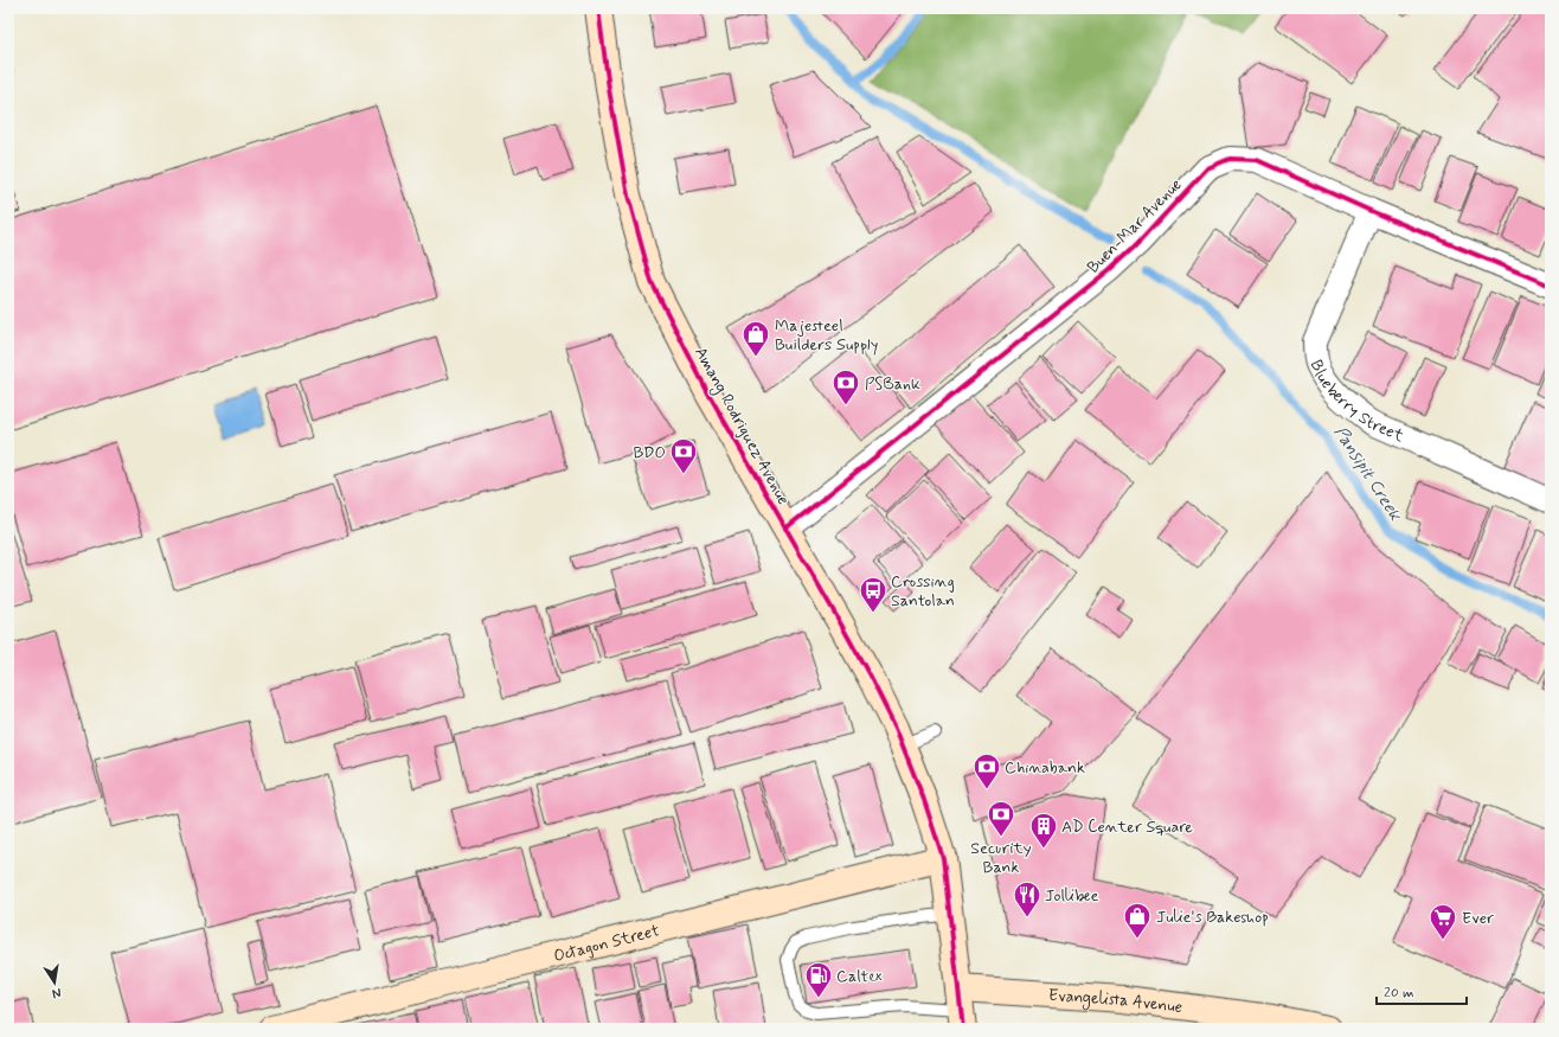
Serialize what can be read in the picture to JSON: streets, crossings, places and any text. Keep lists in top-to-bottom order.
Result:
{
  "streets": {
    "main road": ["Amang Rodriguez Avenue", "Octagon Street", "Evangelista Avenue"],
    "street": ["Buen-Mar Avenue", "Blueberry Street"]
  },
  "crossings": [
    ["Buen-Mar Avenue", "Blueberry Street"],
    ["Buen-Mar Avenue", "Amang Rodriguez Avenue"],
    ["Amang Rodriguez Avenue", "Octagon Street"],
    ["Amang Rodriguez Avenue", "Evangelista Avenue"]
  ],
  "water": ["Pansipit Creek"],
  "places": {
    "shop": ["Majesteel Builders Supply", "Julie's Bakeshop"],
    "bank": [
      "PSBank",
      "BDO",
      "Chinabank",
      "Security Bank"
    ],
    "bus stop": ["Crossing Santolan"],
    "building": ["AD Center Square"],
    "restaurant": ["Jollibee"],
    "supermarket": ["Ever"],
    "fuel station": ["Caltex"]
  },
  "scale_bar": "20 m",
  "north": "bottom"
}
